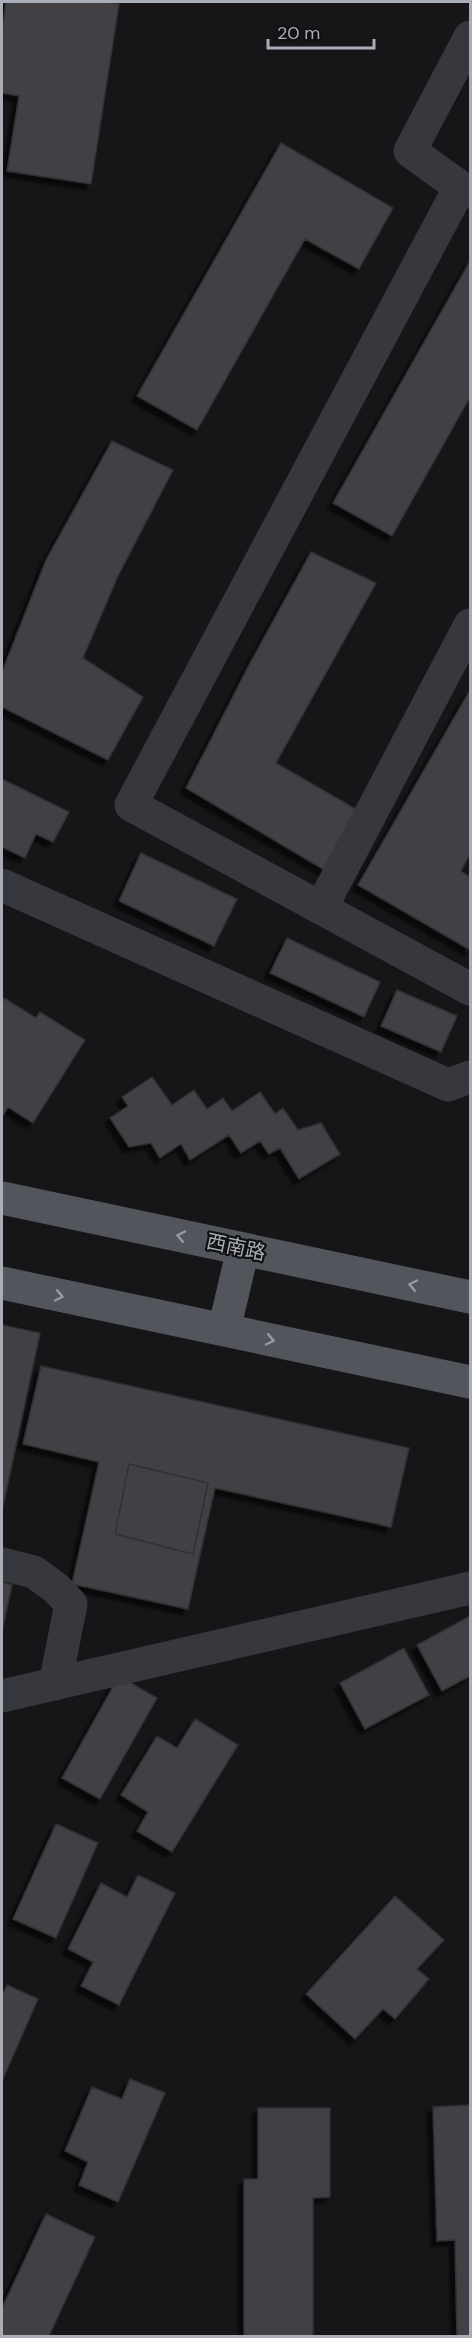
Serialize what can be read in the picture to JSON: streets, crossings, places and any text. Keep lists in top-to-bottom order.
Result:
{
  "streets": {
    "main road": ["西南路"]
  },
  "scale_bar": "20 m"
}
